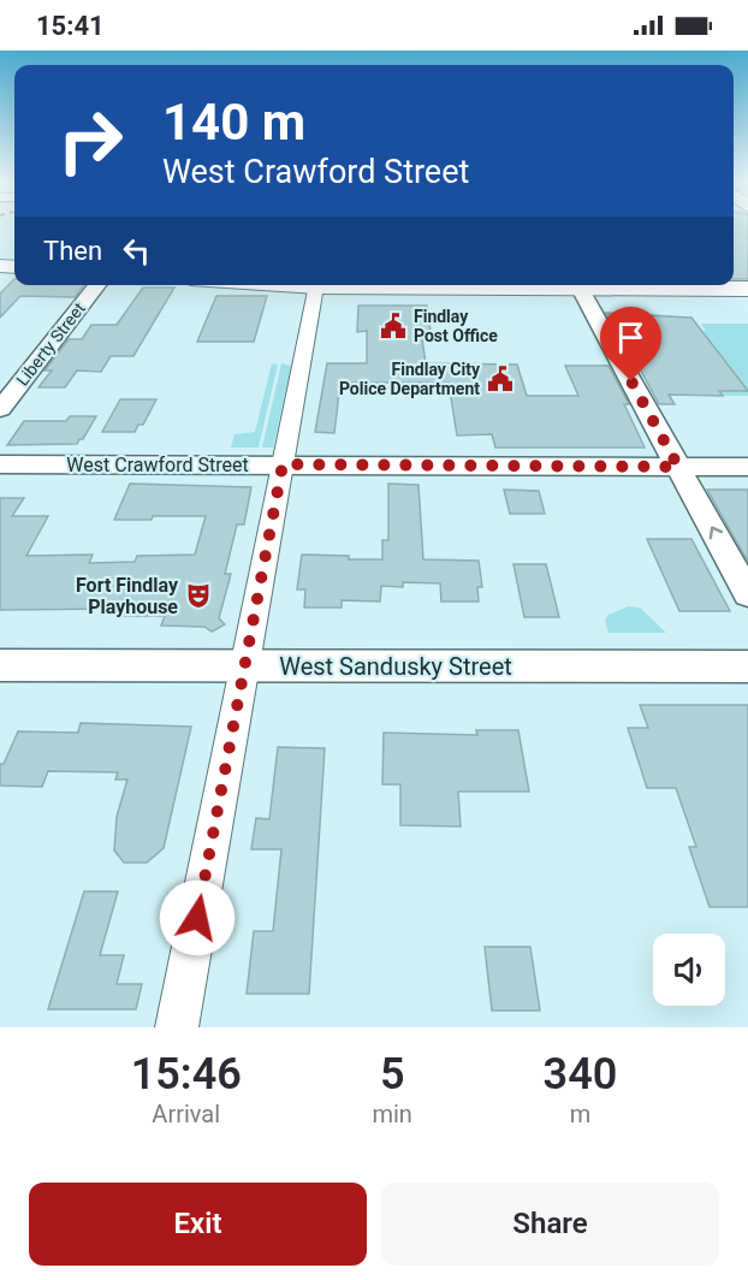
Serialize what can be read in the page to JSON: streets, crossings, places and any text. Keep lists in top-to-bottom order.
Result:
{
  "streets": {
    "street": ["Liberty Street", "West Crawford Street", "West Sandusky Street"]
  },
  "places": {
    "public building": ["Findlay Post Office", "Findlay City Police Department"],
    "theatre": ["Fort Findlay Playhouse"]
  },
  "page": {
    "status": "15:41",
    "turn": ["140 m", "West Crawford Street"],
    "then": "Then",
    "eta": [
      "15:46",
      "Arrival",
      "5",
      "min",
      "340",
      "m"
    ],
    "buttons": ["Exit", "Share"]
  }
}
